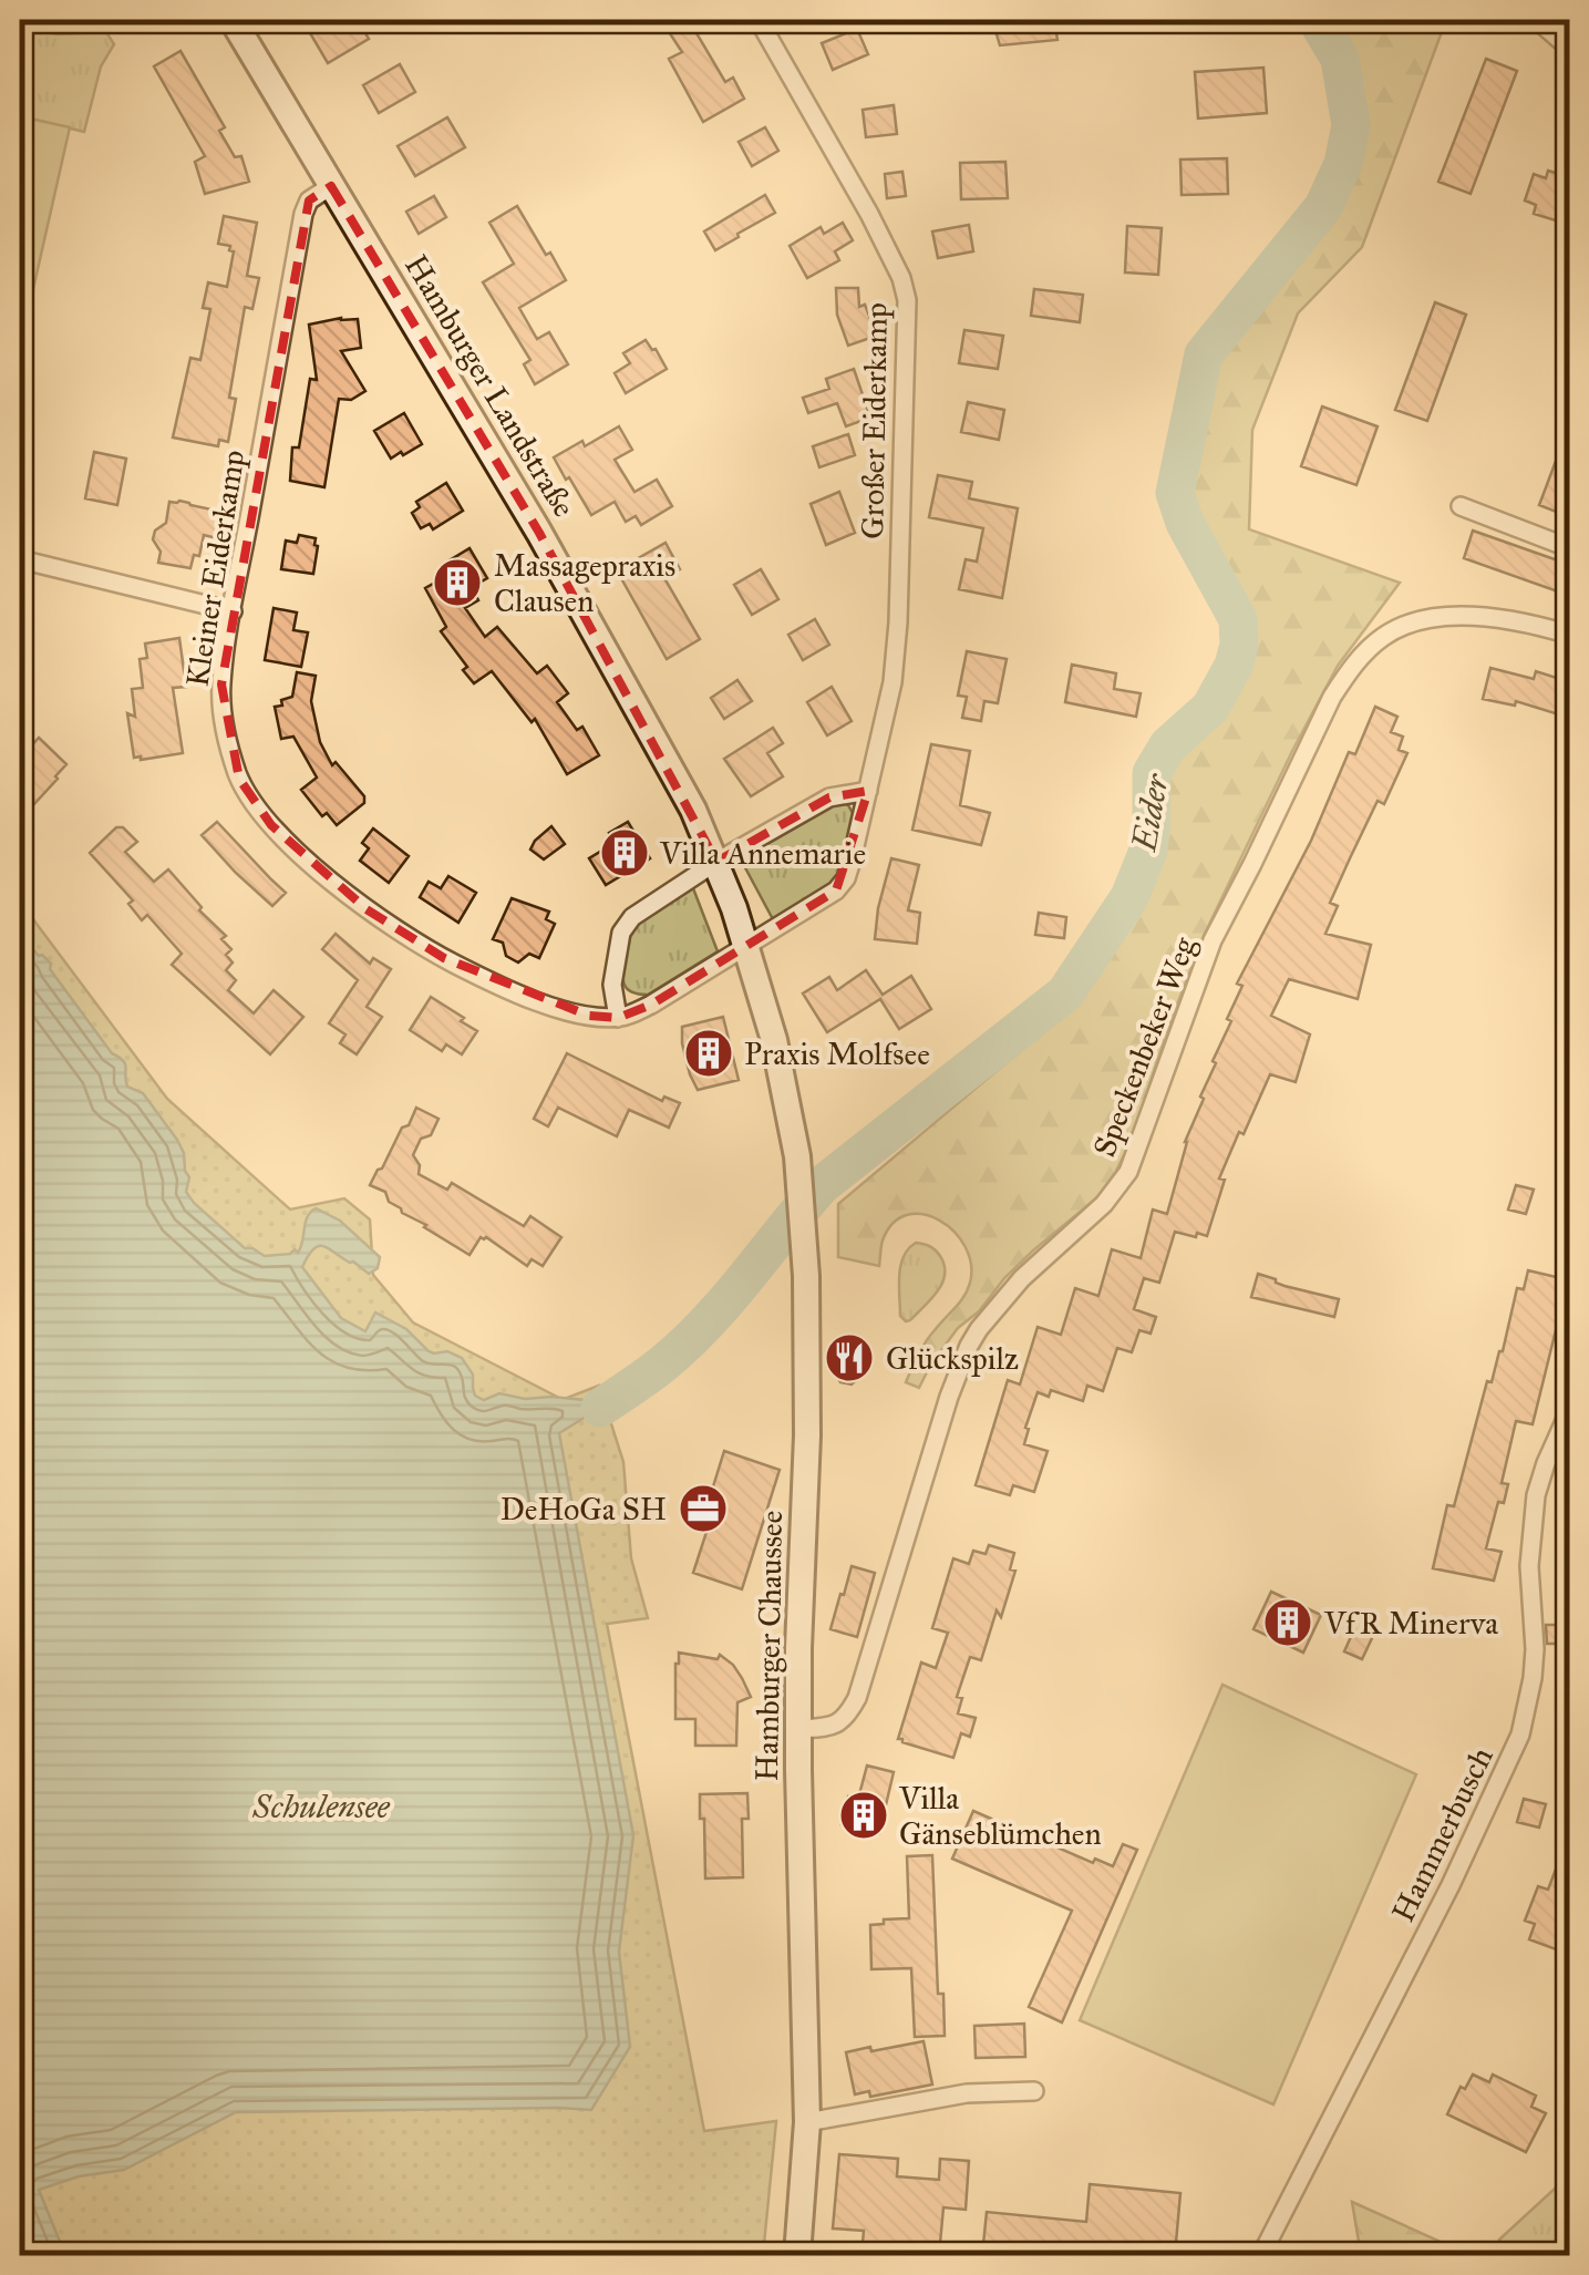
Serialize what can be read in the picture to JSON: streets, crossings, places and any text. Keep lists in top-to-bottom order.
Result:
{
  "streets": {
    "main road": ["Hamburger Landstraße", "Hamburger Chaussee"],
    "street": [
      "Großer Eiderkamp",
      "Kleiner Eiderkamp",
      "Speckenbeker Weg",
      "Hammerbusch"
    ]
  },
  "crossings": [
    ["Hamburger Landstraße", "Großer Eiderkamp"],
    ["Hamburger Landstraße", "Kleiner Eiderkamp"],
    ["Hamburger Landstraße", "Hamburger Chaussee"],
    ["Speckenbeker Weg", "Hamburger Chaussee"]
  ],
  "water": ["Eider", "Schulensee"],
  "places": {
    "building": [
      "Massagepraxis Clausen",
      "Villa Annemarie",
      "Praxis Molfsee",
      "VfR Minerva",
      "Villa Gänseblümchen"
    ],
    "restaurant": ["Glückspilz"],
    "office": ["DeHoGa SH"]
  }
}
